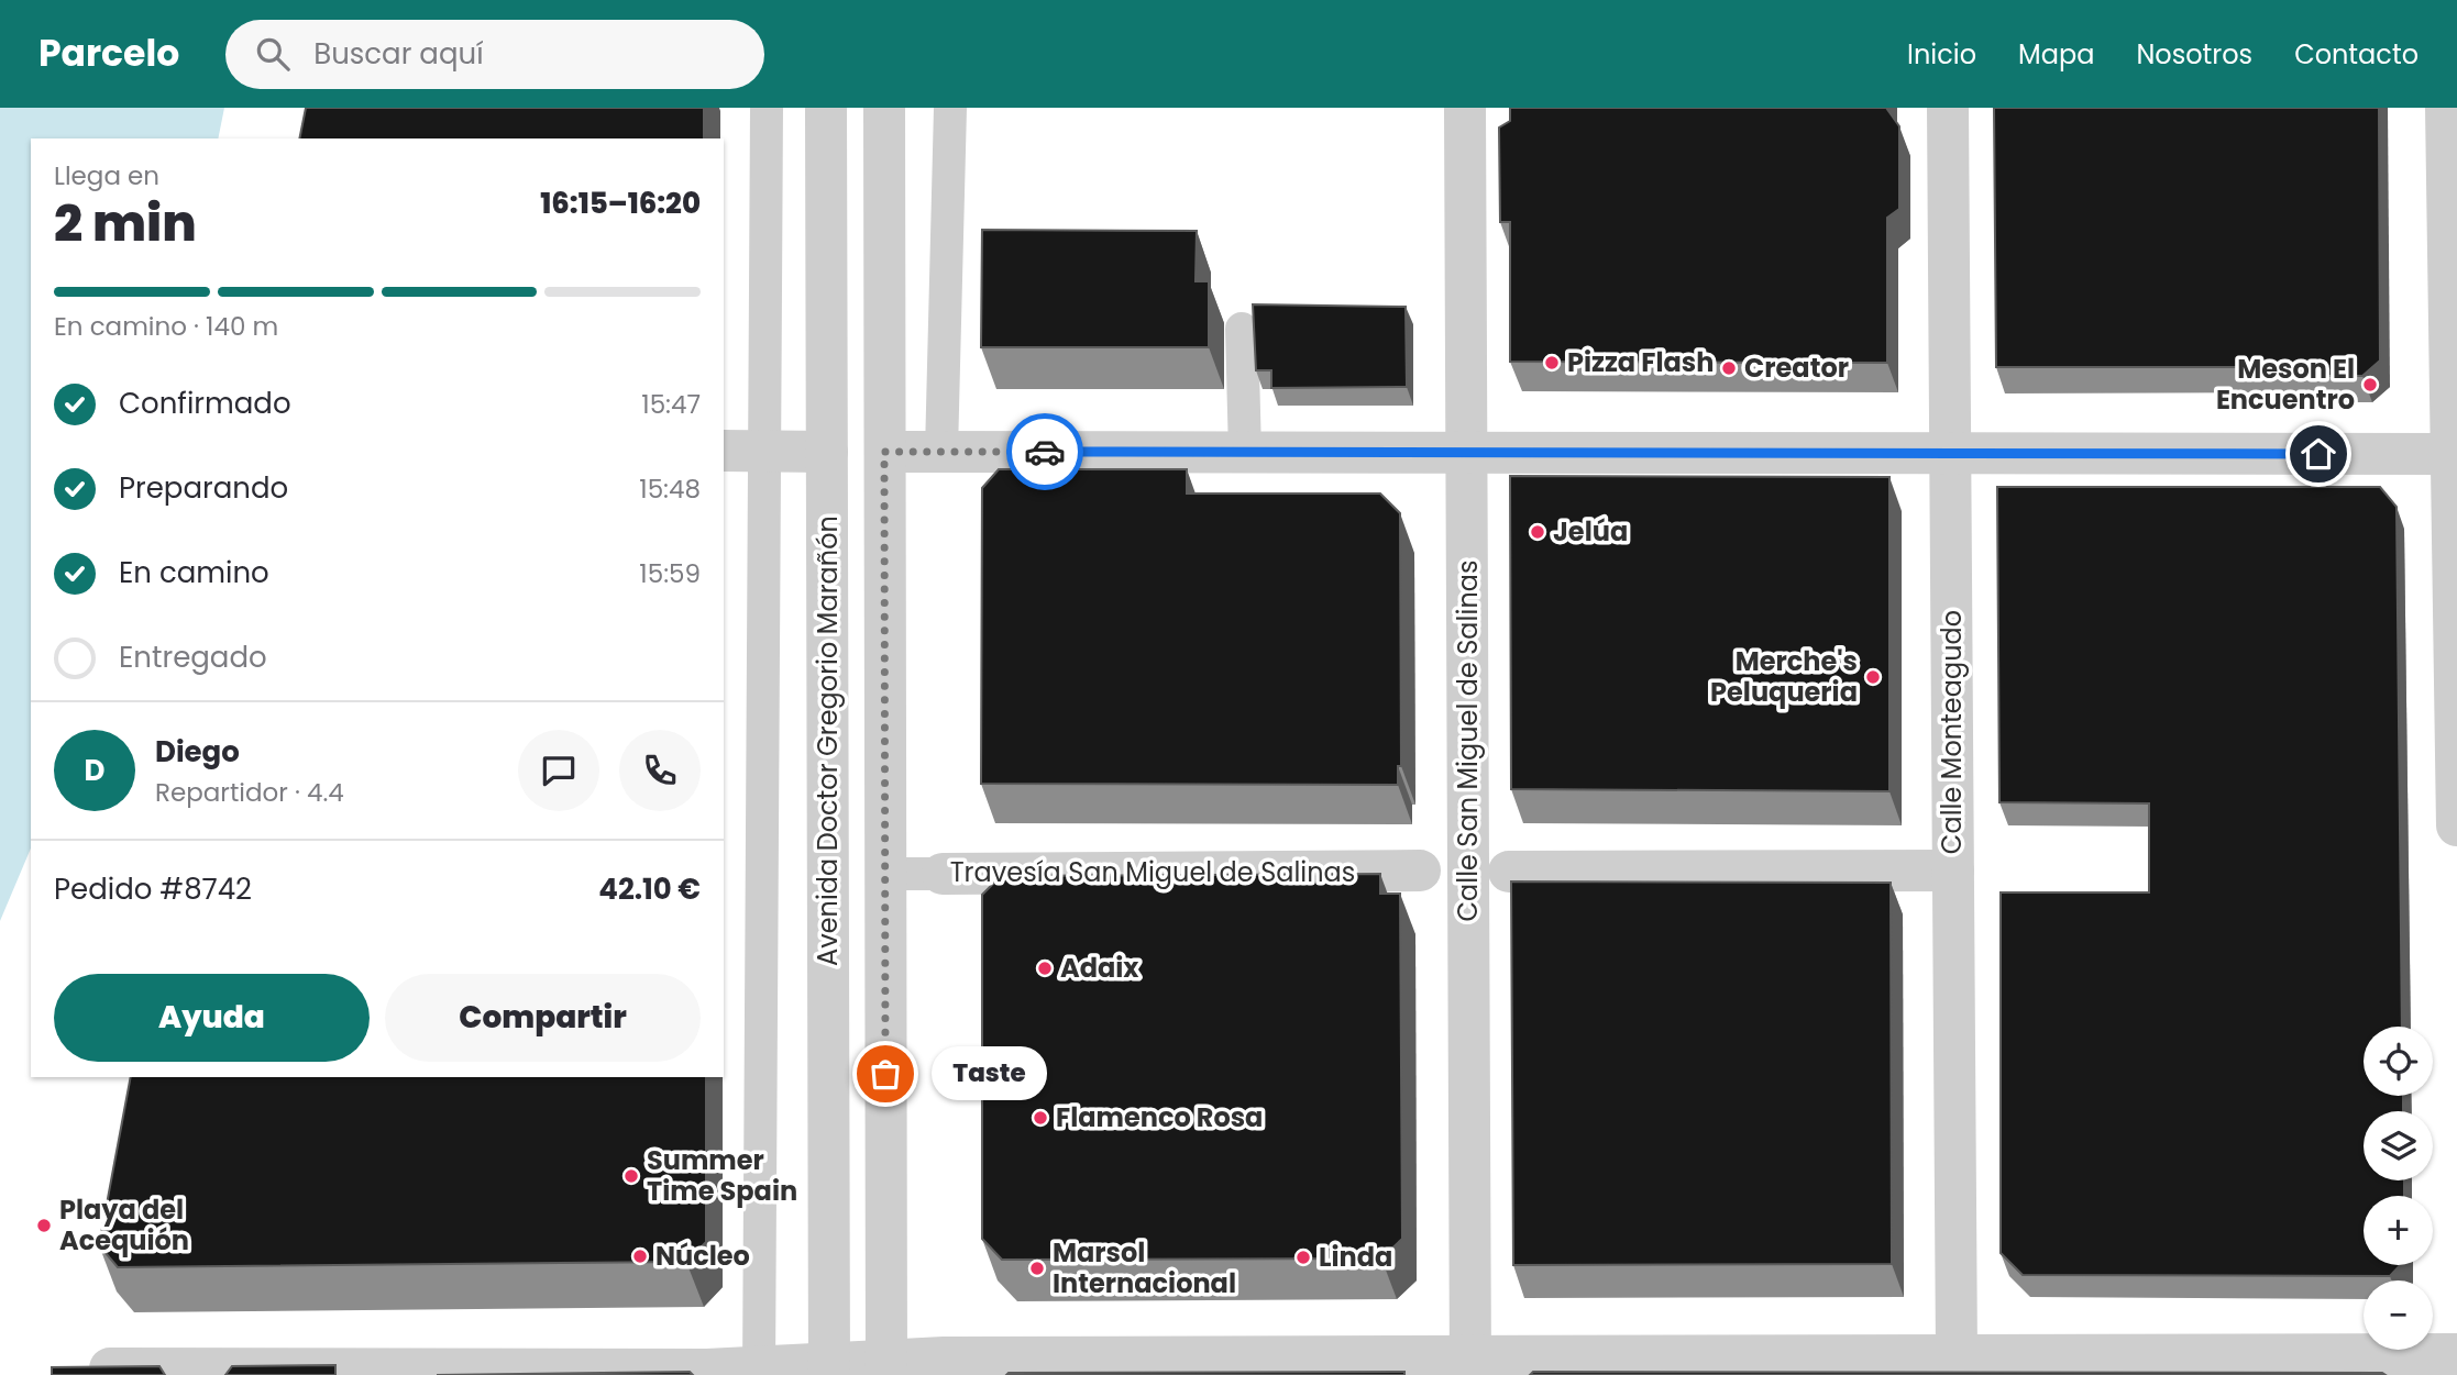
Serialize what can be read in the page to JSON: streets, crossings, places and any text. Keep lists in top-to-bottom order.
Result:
{
  "streets": {
    "street": [
      "Calle Monteagudo",
      "Avenida Doctor Gregorio Marañón",
      "Calle San Miguel de Salinas",
      "Travesía San Miguel de Salinas"
    ]
  },
  "places": [
    "Pizza Flash",
    "Creator",
    "Meson El Encuentro",
    "Jelúa",
    "Merche's Peluqueria",
    "Adaix",
    "Taste",
    "Flamenco Rosa",
    "Summer Time Spain",
    "Playa del Acequión",
    "Núcleo",
    "Linda",
    "Marsol Internacional"
  ],
  "page": {
    "header": "Parcelo",
    "search": "Buscar aquí",
    "nav": [
      "Inicio",
      "Mapa",
      "Nosotros",
      "Contacto"
    ],
    "heading": ["2 min", "Llega en", "16:15–16:20"],
    "panel": [
      "Diego",
      "Repartidor · 4.4",
      "Pedido #8742",
      "42.10 €"
    ],
    "bar": "En camino · 140 m",
    "list": [
      ["Confirmado", "15:47"],
      ["Preparando", "15:48"],
      ["En camino", "15:59"],
      "Entregado"
    ],
    "round": "D",
    "buttons": ["Ayuda", "Compartir"],
    "map_buttons": ["+", "−"],
    "bubble": "Taste"
  }
}
